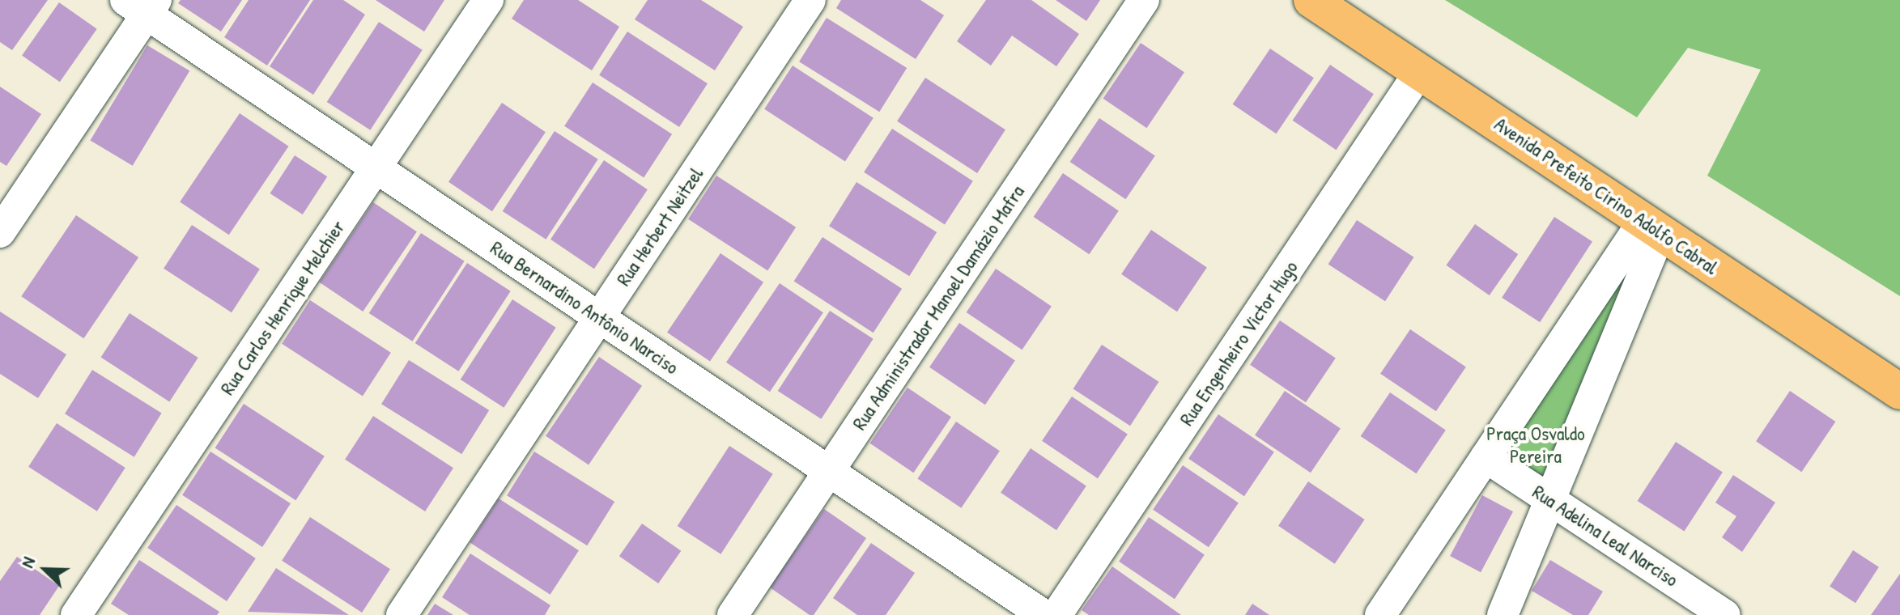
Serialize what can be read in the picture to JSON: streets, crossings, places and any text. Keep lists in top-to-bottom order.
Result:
{
  "streets": {
    "main road": ["Avenida Prefeito Cirino Adolfo Cabral"],
    "street": [
      "Rua Herbert Neitzel",
      "Rua Carlos Henrique Melchier",
      "Rua Bernardino Antônio Narciso",
      "Rua Administrador Manoel Damázio Mafra",
      "Rua Engenheiro Victor Hugo",
      "Rua Adelina Leal Narciso"
    ]
  },
  "crossings": [
    ["Avenida Prefeito Cirino Adolfo Cabral", "Rua Engenheiro Victor Hugo"],
    ["Rua Herbert Neitzel", "Rua Bernardino Antônio Narciso"],
    ["Rua Carlos Henrique Melchier", "Rua Bernardino Antônio Narciso"],
    ["Rua Bernardino Antônio Narciso", "Rua Administrador Manoel Damázio Mafra"]
  ],
  "parks": ["Praça Osvaldo Pereira"],
  "north": "top left"
}
